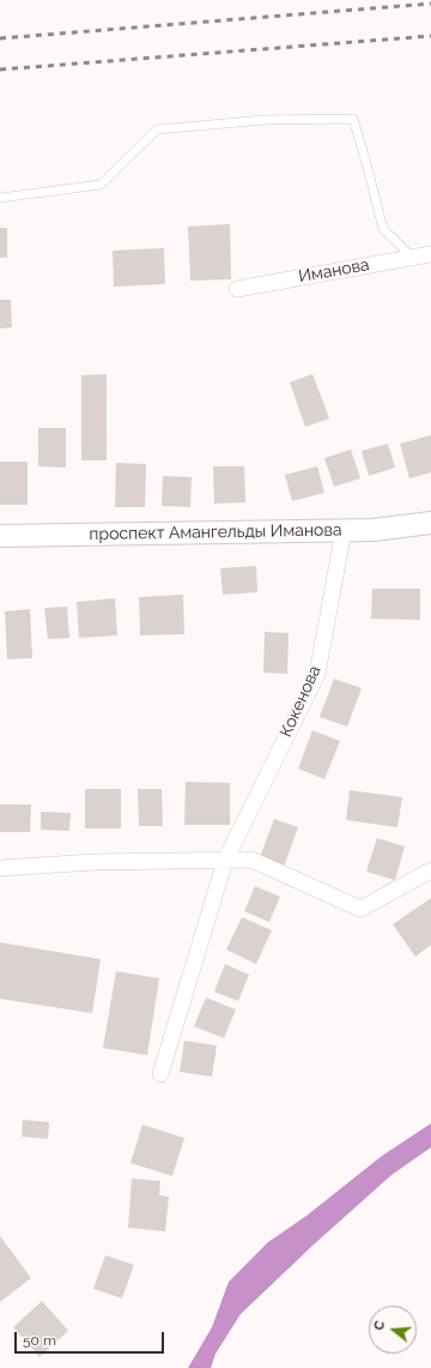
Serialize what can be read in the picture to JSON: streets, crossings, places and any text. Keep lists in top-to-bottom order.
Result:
{
  "streets": {
    "main road": ["проспект Амангельды Иманова"],
    "street": ["Иманова", "Кокенова"]
  },
  "crossings": [
    ["проспект Амангельды Иманова", "Кокенова"]
  ],
  "scale_bar": "50 m",
  "north": "left"
}
